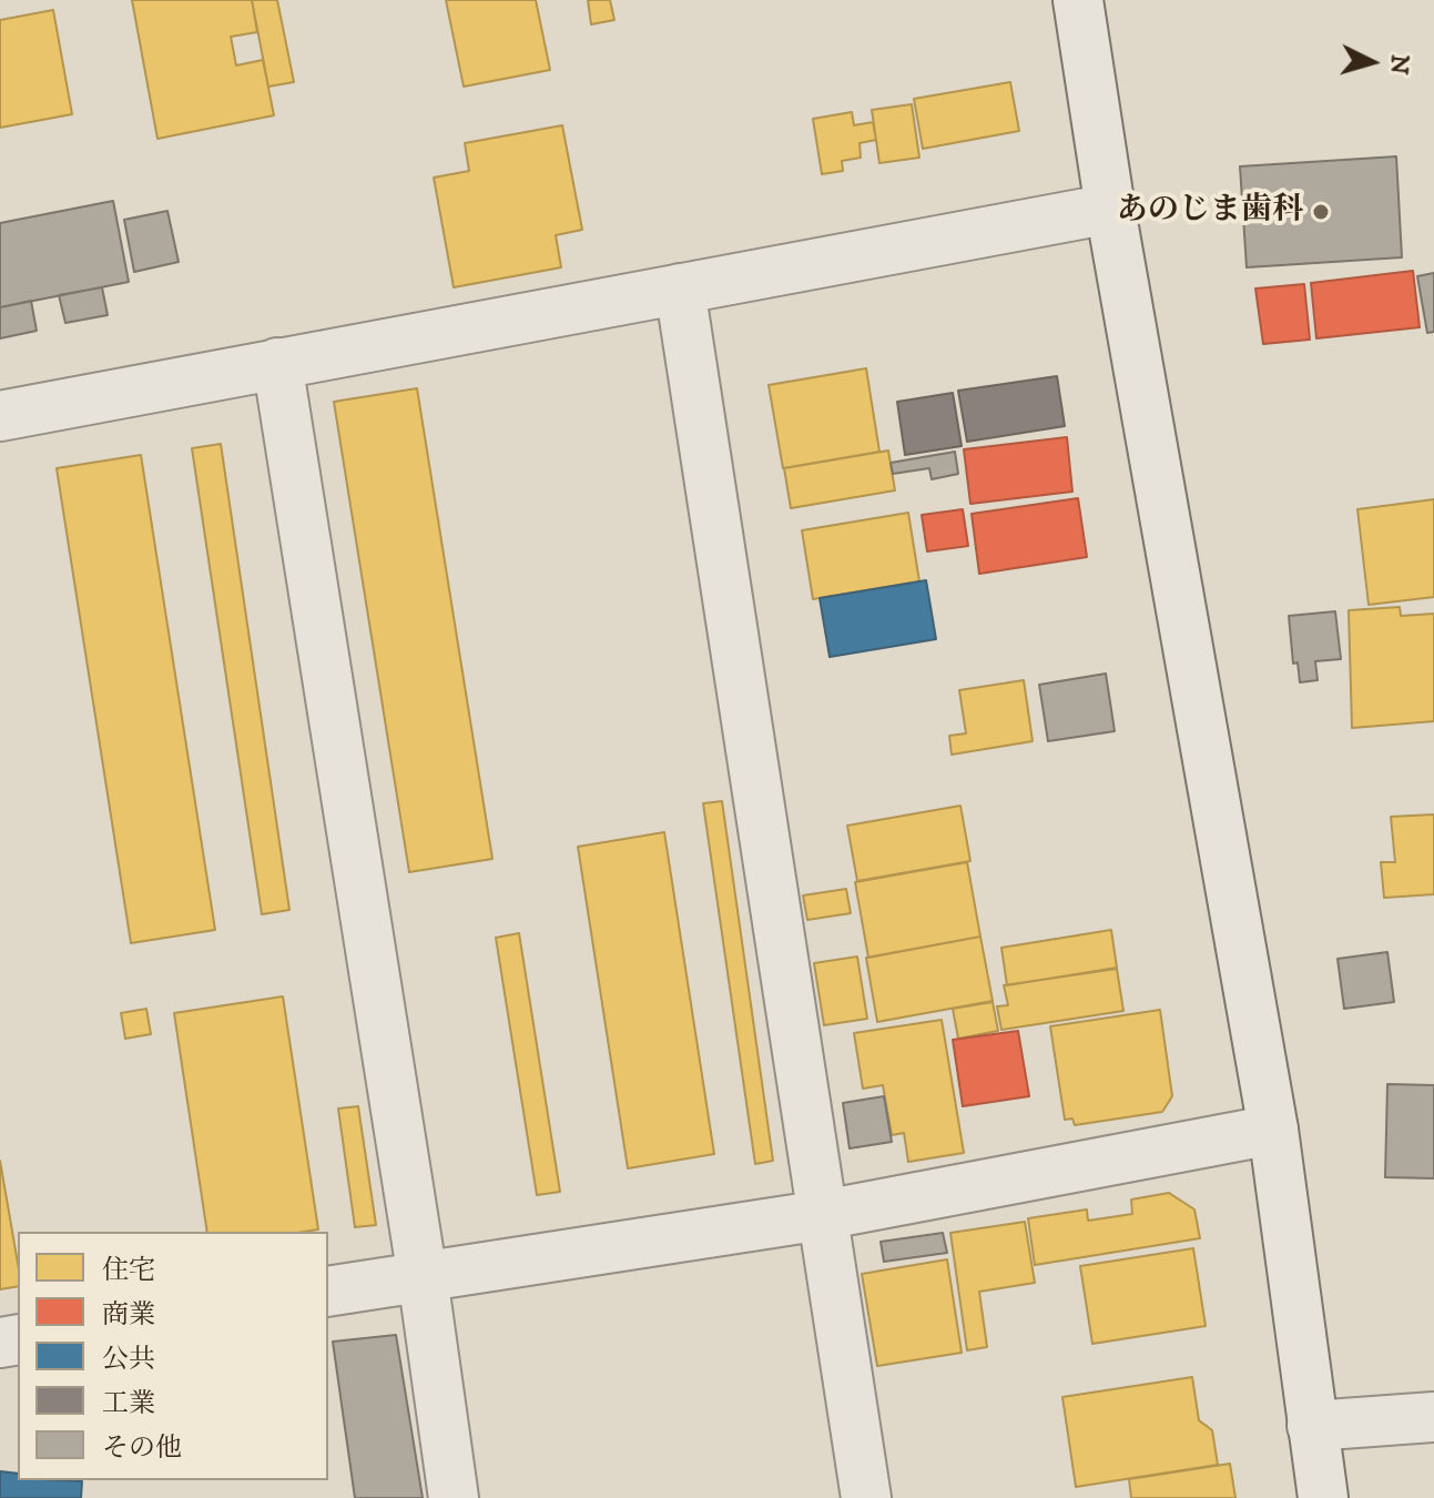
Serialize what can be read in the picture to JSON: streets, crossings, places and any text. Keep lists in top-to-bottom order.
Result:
{
  "places": ["あのじま歯科"],
  "legend": [
    "住宅",
    "商業",
    "公共",
    "工業",
    "その他"
  ],
  "north": "right"
}
